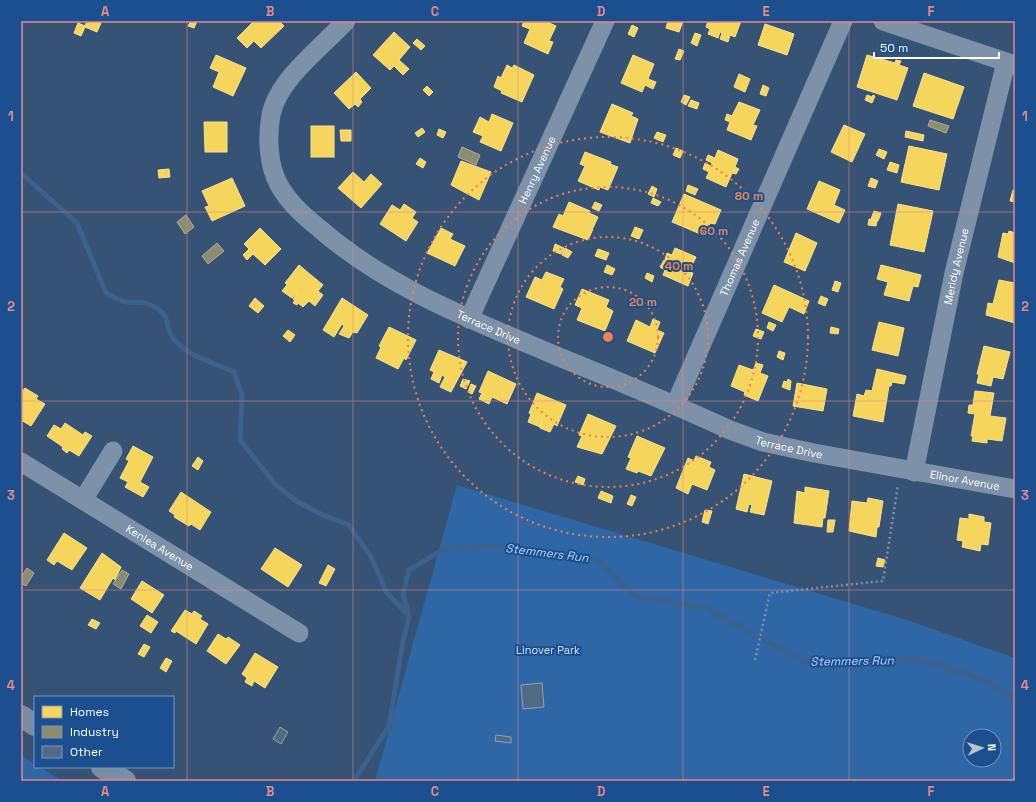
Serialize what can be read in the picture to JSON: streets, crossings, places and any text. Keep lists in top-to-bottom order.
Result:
{
  "streets": {
    "street": [
      "Henry Avenue",
      "Thomas Avenue",
      "Meridy Avenue",
      "Terrace Drive",
      "Elinor Avenue",
      "Kenlea Avenue"
    ]
  },
  "crossings": [
    ["Henry Avenue", "Terrace Drive"],
    ["Thomas Avenue", "Terrace Drive"],
    ["Meridy Avenue", "Terrace Drive"],
    ["Meridy Avenue", "Elinor Avenue"],
    ["Terrace Drive", "Elinor Avenue"]
  ],
  "water": ["Stemmers Run"],
  "parks": ["Linover Park"],
  "legend": ["Homes", "Industry", "Other"],
  "scale_bar": "50 m",
  "north": "right",
  "grid": {
    "columns": [
      "A",
      "B",
      "C",
      "D",
      "E",
      "F"
    ],
    "rows": [
      "1",
      "2",
      "3",
      "4"
    ]
  },
  "rings": [
    "80 m",
    "60 m",
    "40 m",
    "20 m"
  ]
}
